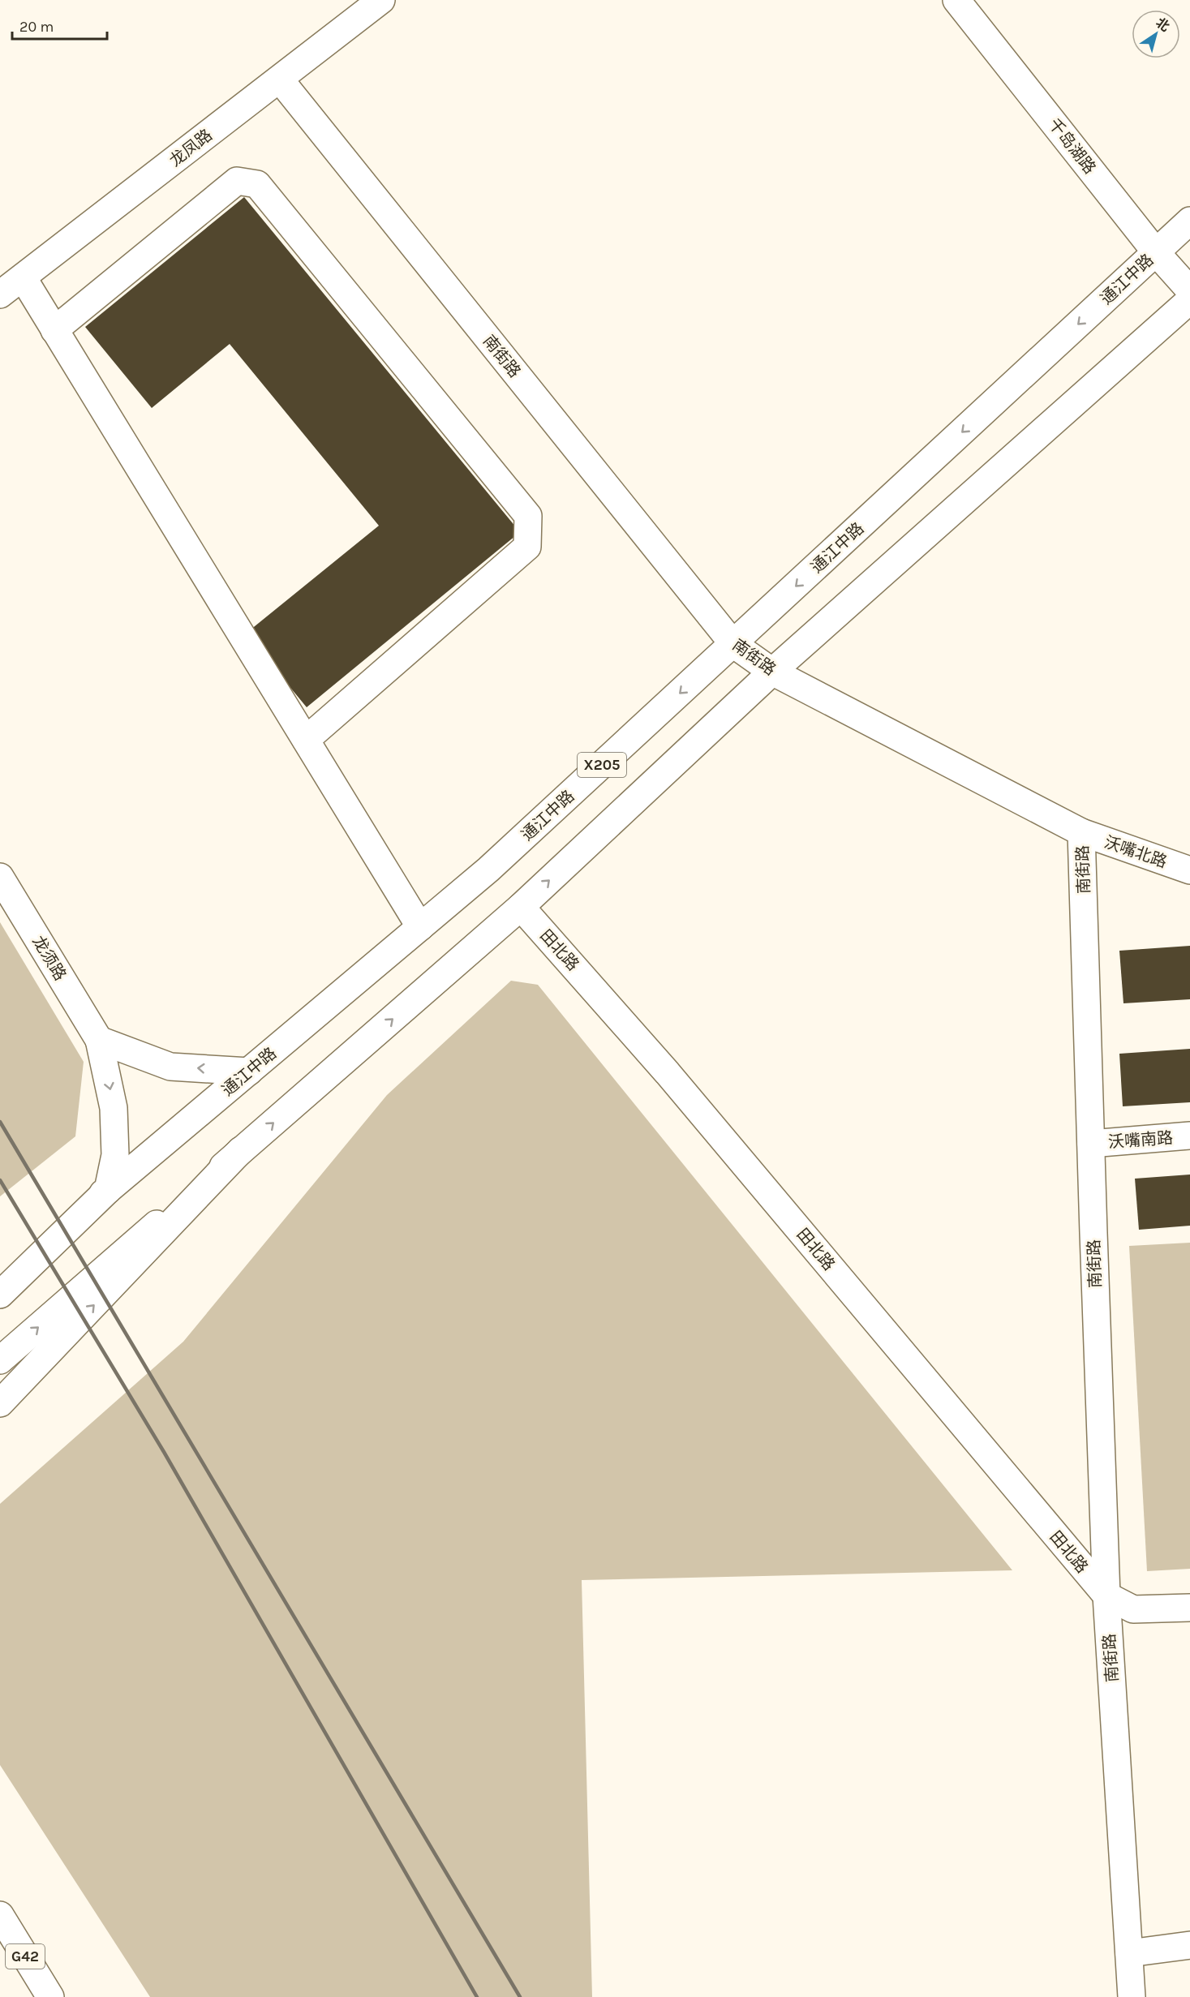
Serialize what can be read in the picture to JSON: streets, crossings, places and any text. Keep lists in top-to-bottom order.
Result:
{
  "streets": {
    "main road": [
      "千岛湖路",
      "龙凤路",
      "通江中路",
      "南街路",
      "X205",
      "沃嘴北路",
      "田北路",
      "龙须路",
      "沃嘴南路",
      "G42"
    ]
  },
  "crossings": [
    ["千岛湖路", "通江中路"],
    ["龙凤路", "南街路"],
    ["通江中路", "南街路"],
    ["通江中路", "龙须路"],
    ["南街路", "X205"],
    ["南街路", "沃嘴北路"],
    ["南街路", "田北路"],
    ["南街路", "沃嘴南路"],
    ["X205", "田北路"]
  ],
  "one_way": ["龙须路"],
  "scale_bar": "20 m",
  "north": "top right"
}
